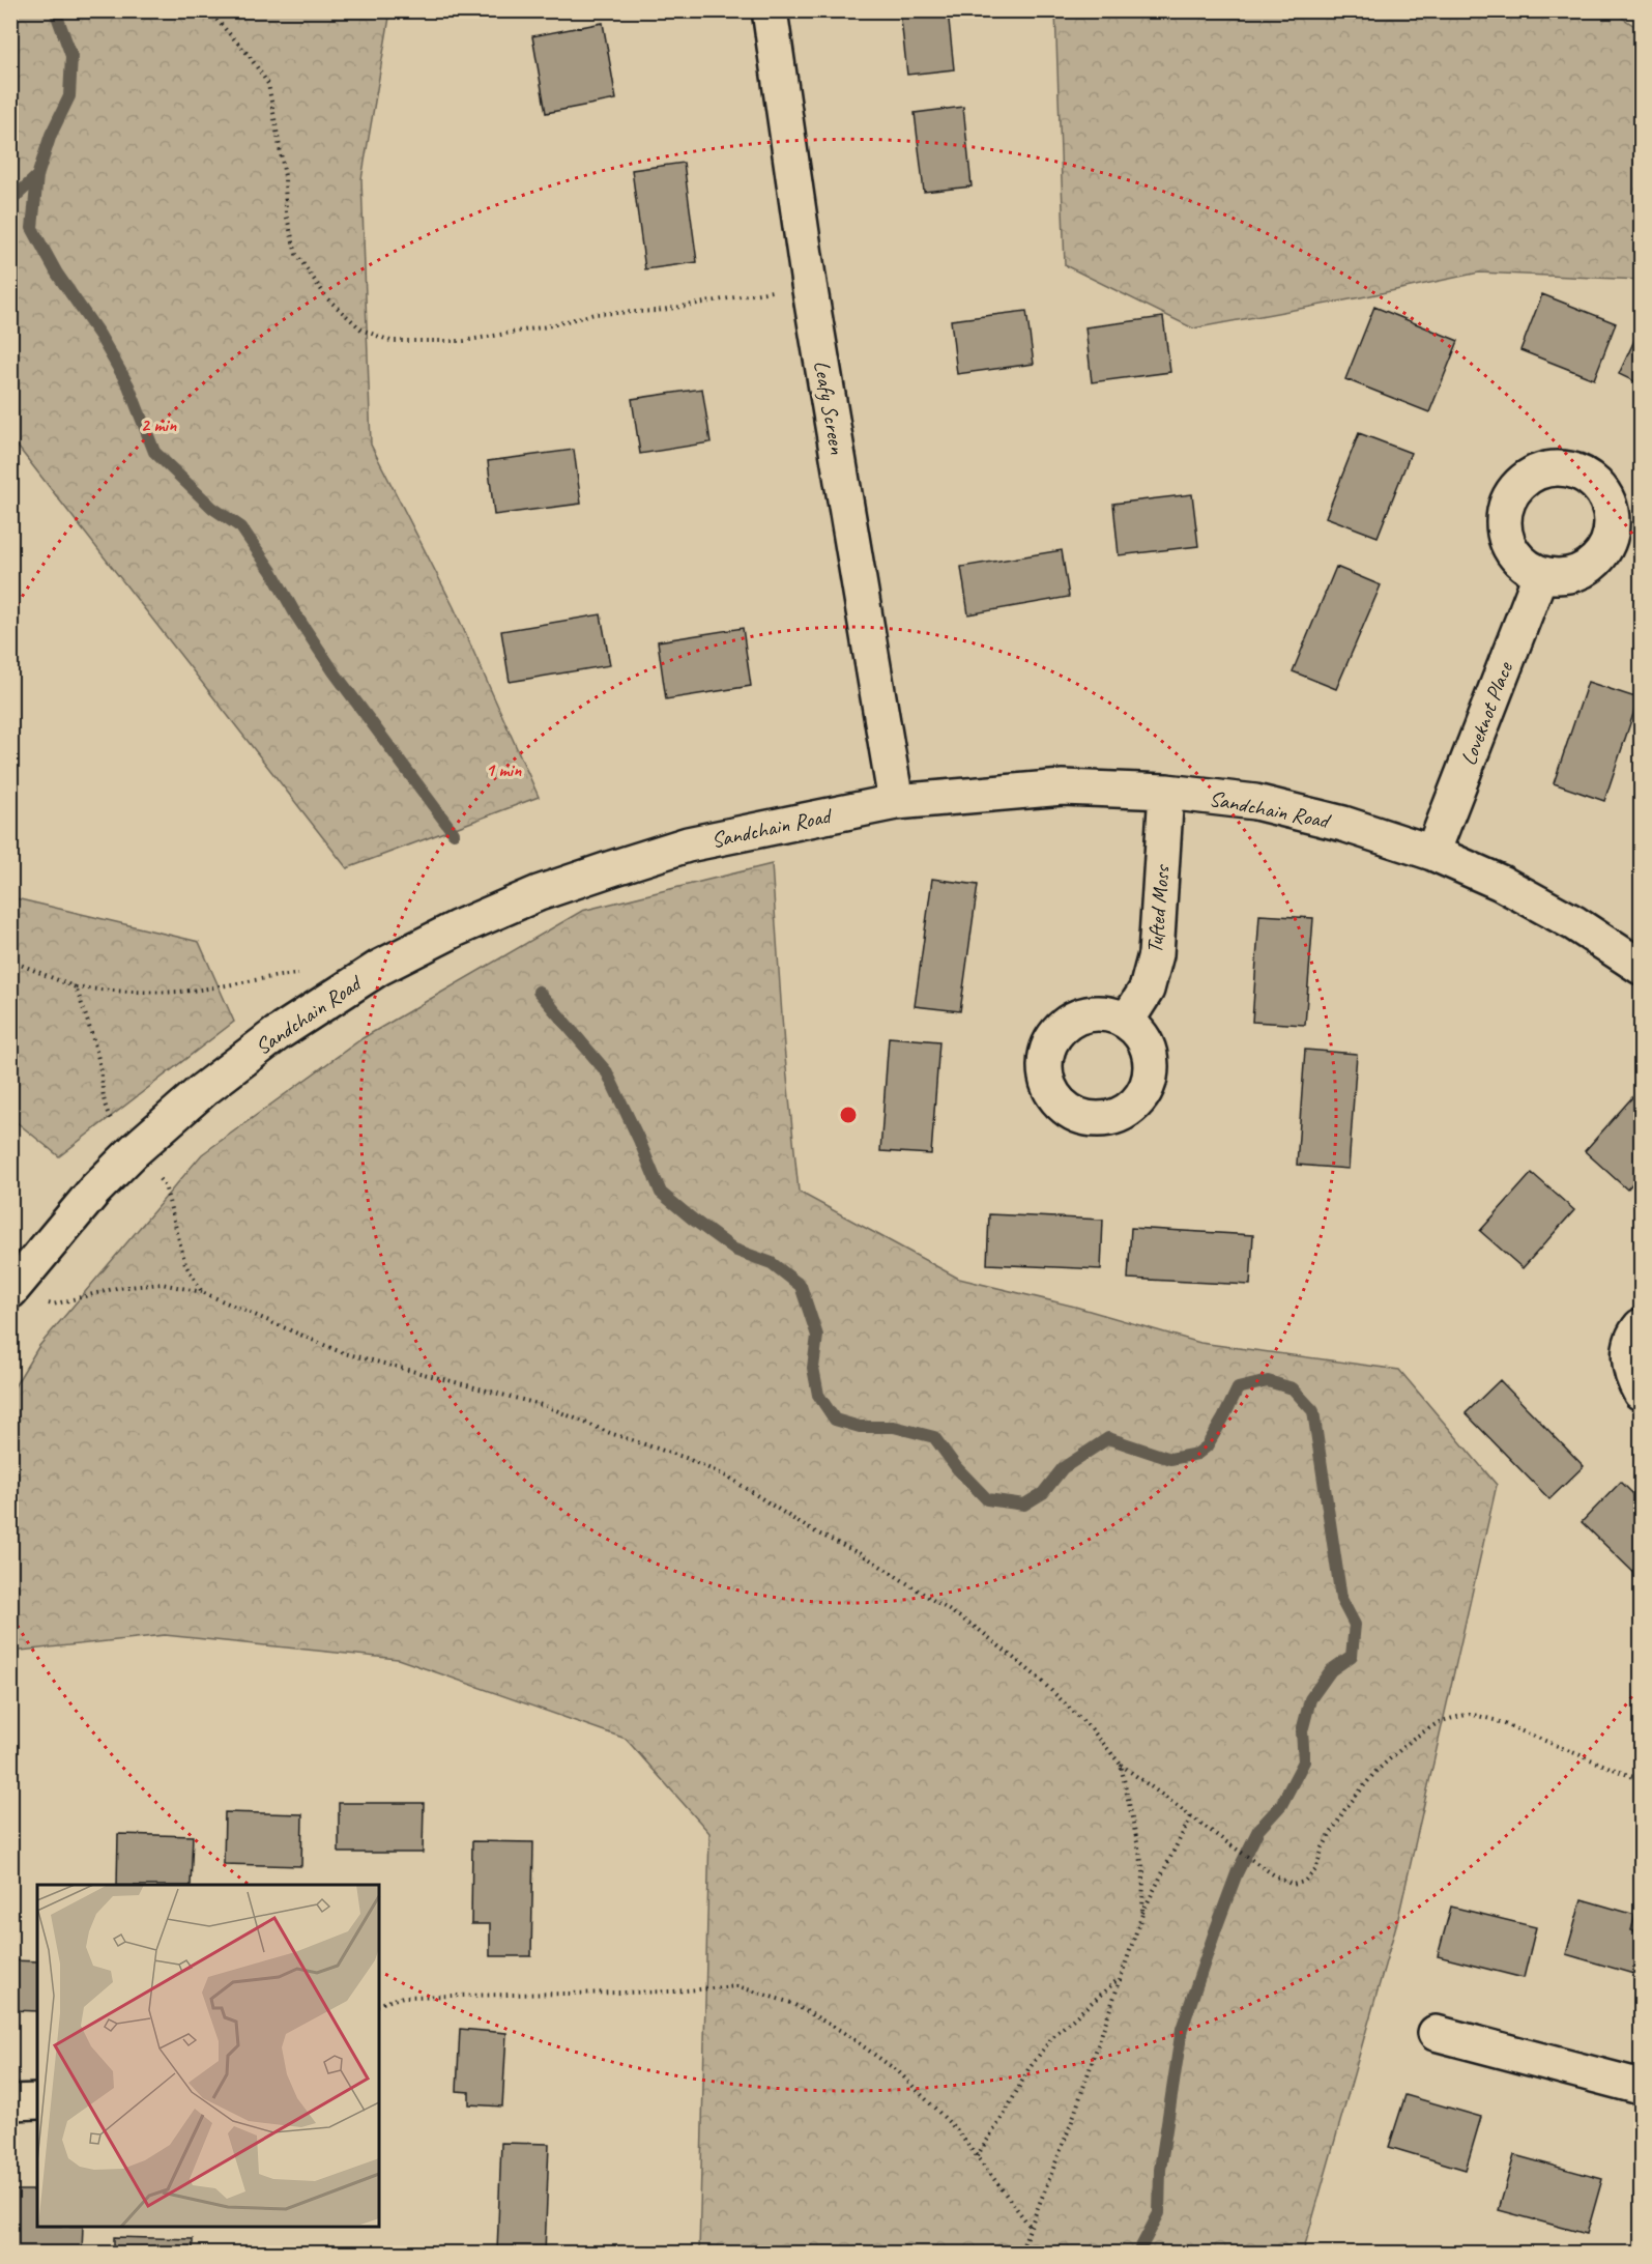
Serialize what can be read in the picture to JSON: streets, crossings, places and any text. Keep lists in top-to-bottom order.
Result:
{
  "streets": {
    "street": [
      "Leafy Screen",
      "Loveknot Place",
      "Sandchain Road",
      "Tufted Moss"
    ]
  },
  "crossings": [
    ["Leafy Screen", "Sandchain Road"],
    ["Loveknot Place", "Sandchain Road"],
    ["Sandchain Road", "Tufted Moss"]
  ],
  "rings": ["2 min", "1 min"]
}
